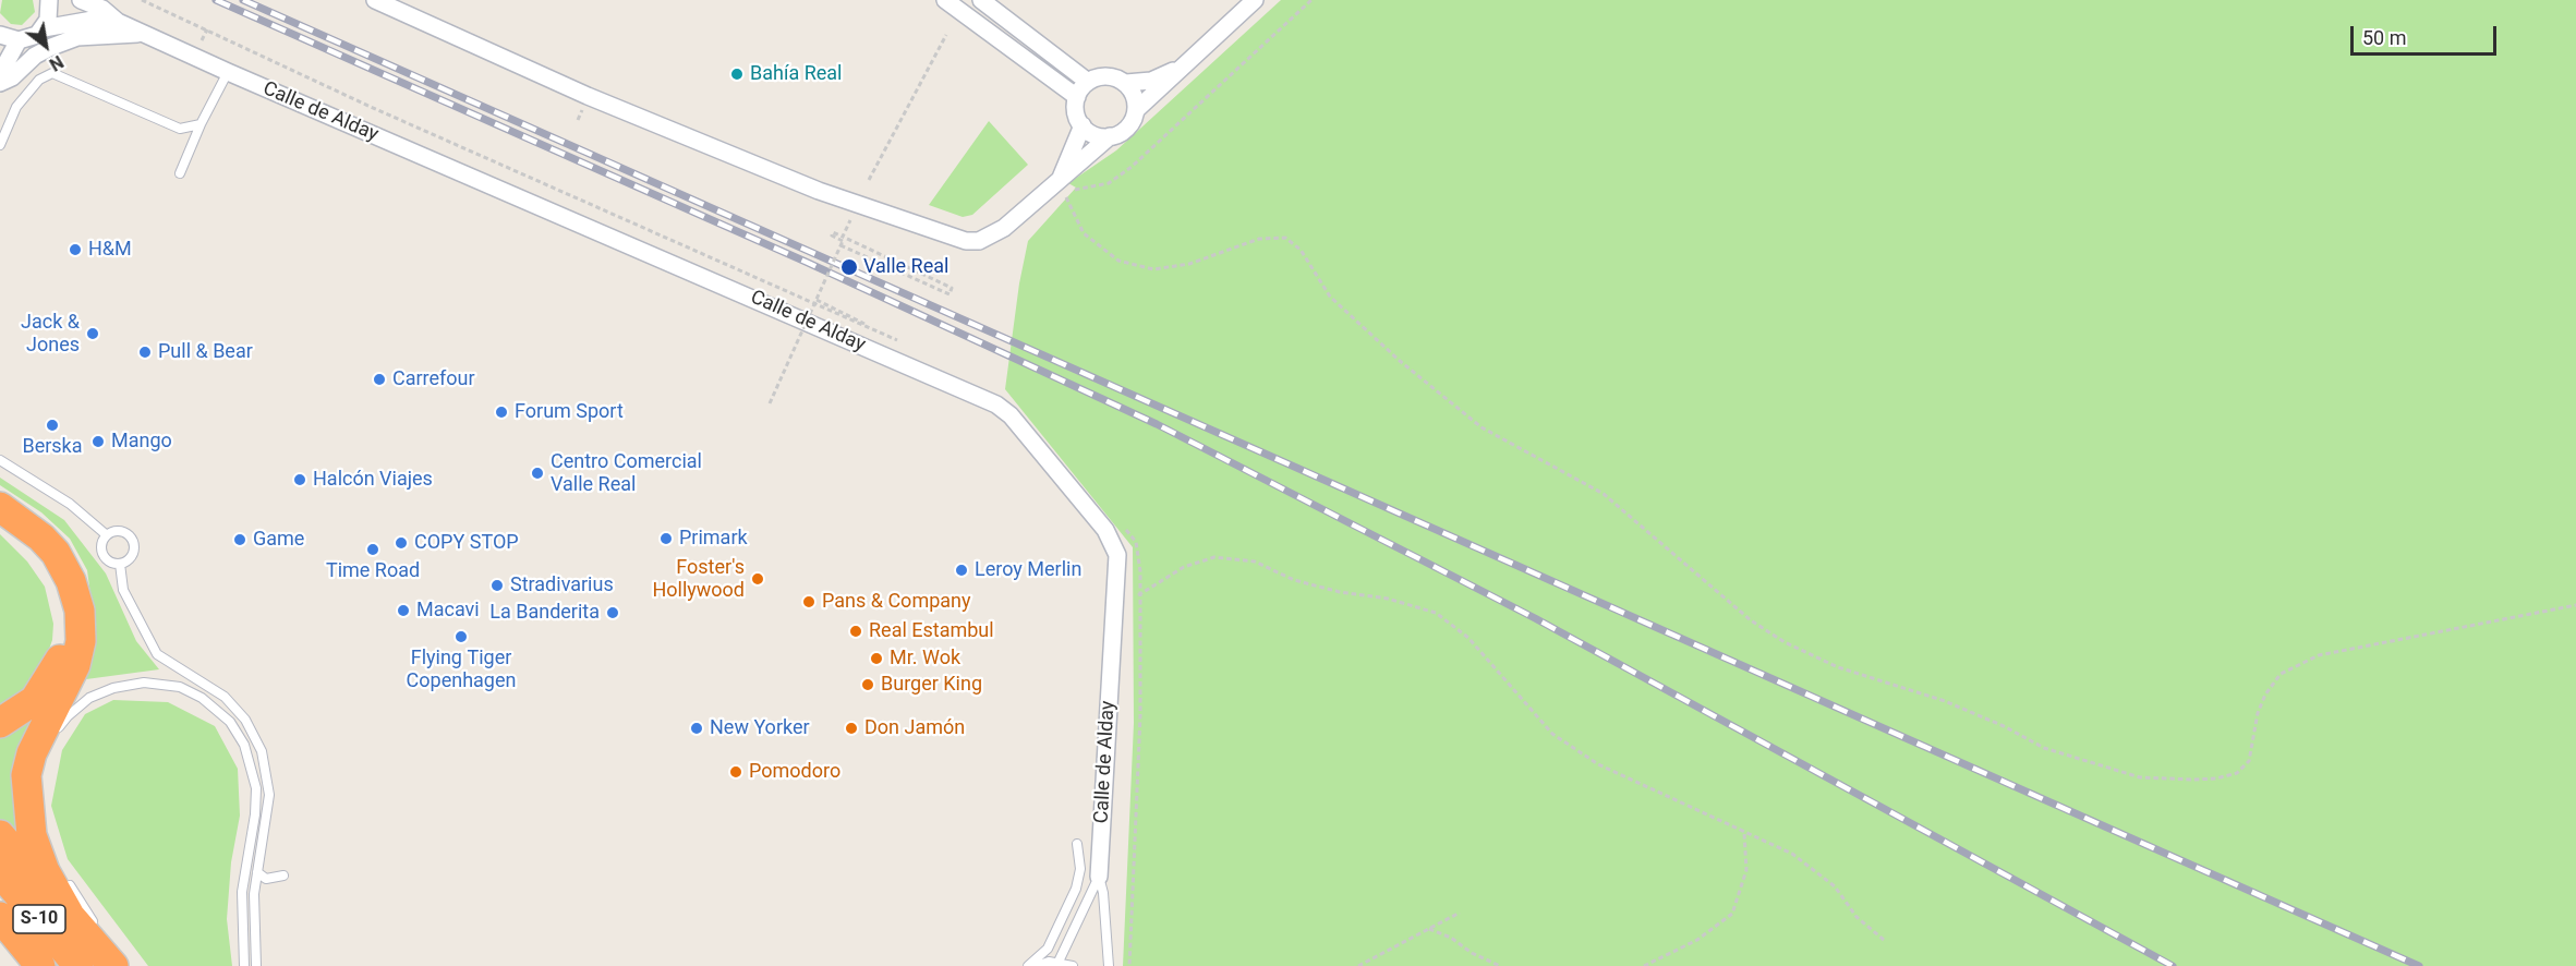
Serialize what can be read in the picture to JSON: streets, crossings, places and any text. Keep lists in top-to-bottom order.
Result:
{
  "streets": {
    "highway": ["S-10"],
    "street": ["Calle de Alday"]
  },
  "places": [
    "Bahía Real",
    "H&M",
    "Valle Real",
    "Jack & Jones",
    "Pull & Bear",
    "Carrefour",
    "Forum Sport",
    "Berska",
    "Mango",
    "Centro Comercial Valle Real",
    "Halcón Viajes",
    "Primark",
    "Game",
    "COPY STOP",
    "Time Road",
    "Leroy Merlin",
    "Foster's Hollywood",
    "Stradivarius",
    "Pans & Company",
    "Macavi",
    "La Banderita",
    "Real Estambul",
    "Flying Tiger Copenhagen",
    "Mr. Wok",
    "Burger King",
    "New Yorker",
    "Don Jamón",
    "Pomodoro"
  ],
  "scale_bar": "50 m",
  "north": "bottom right"
}
